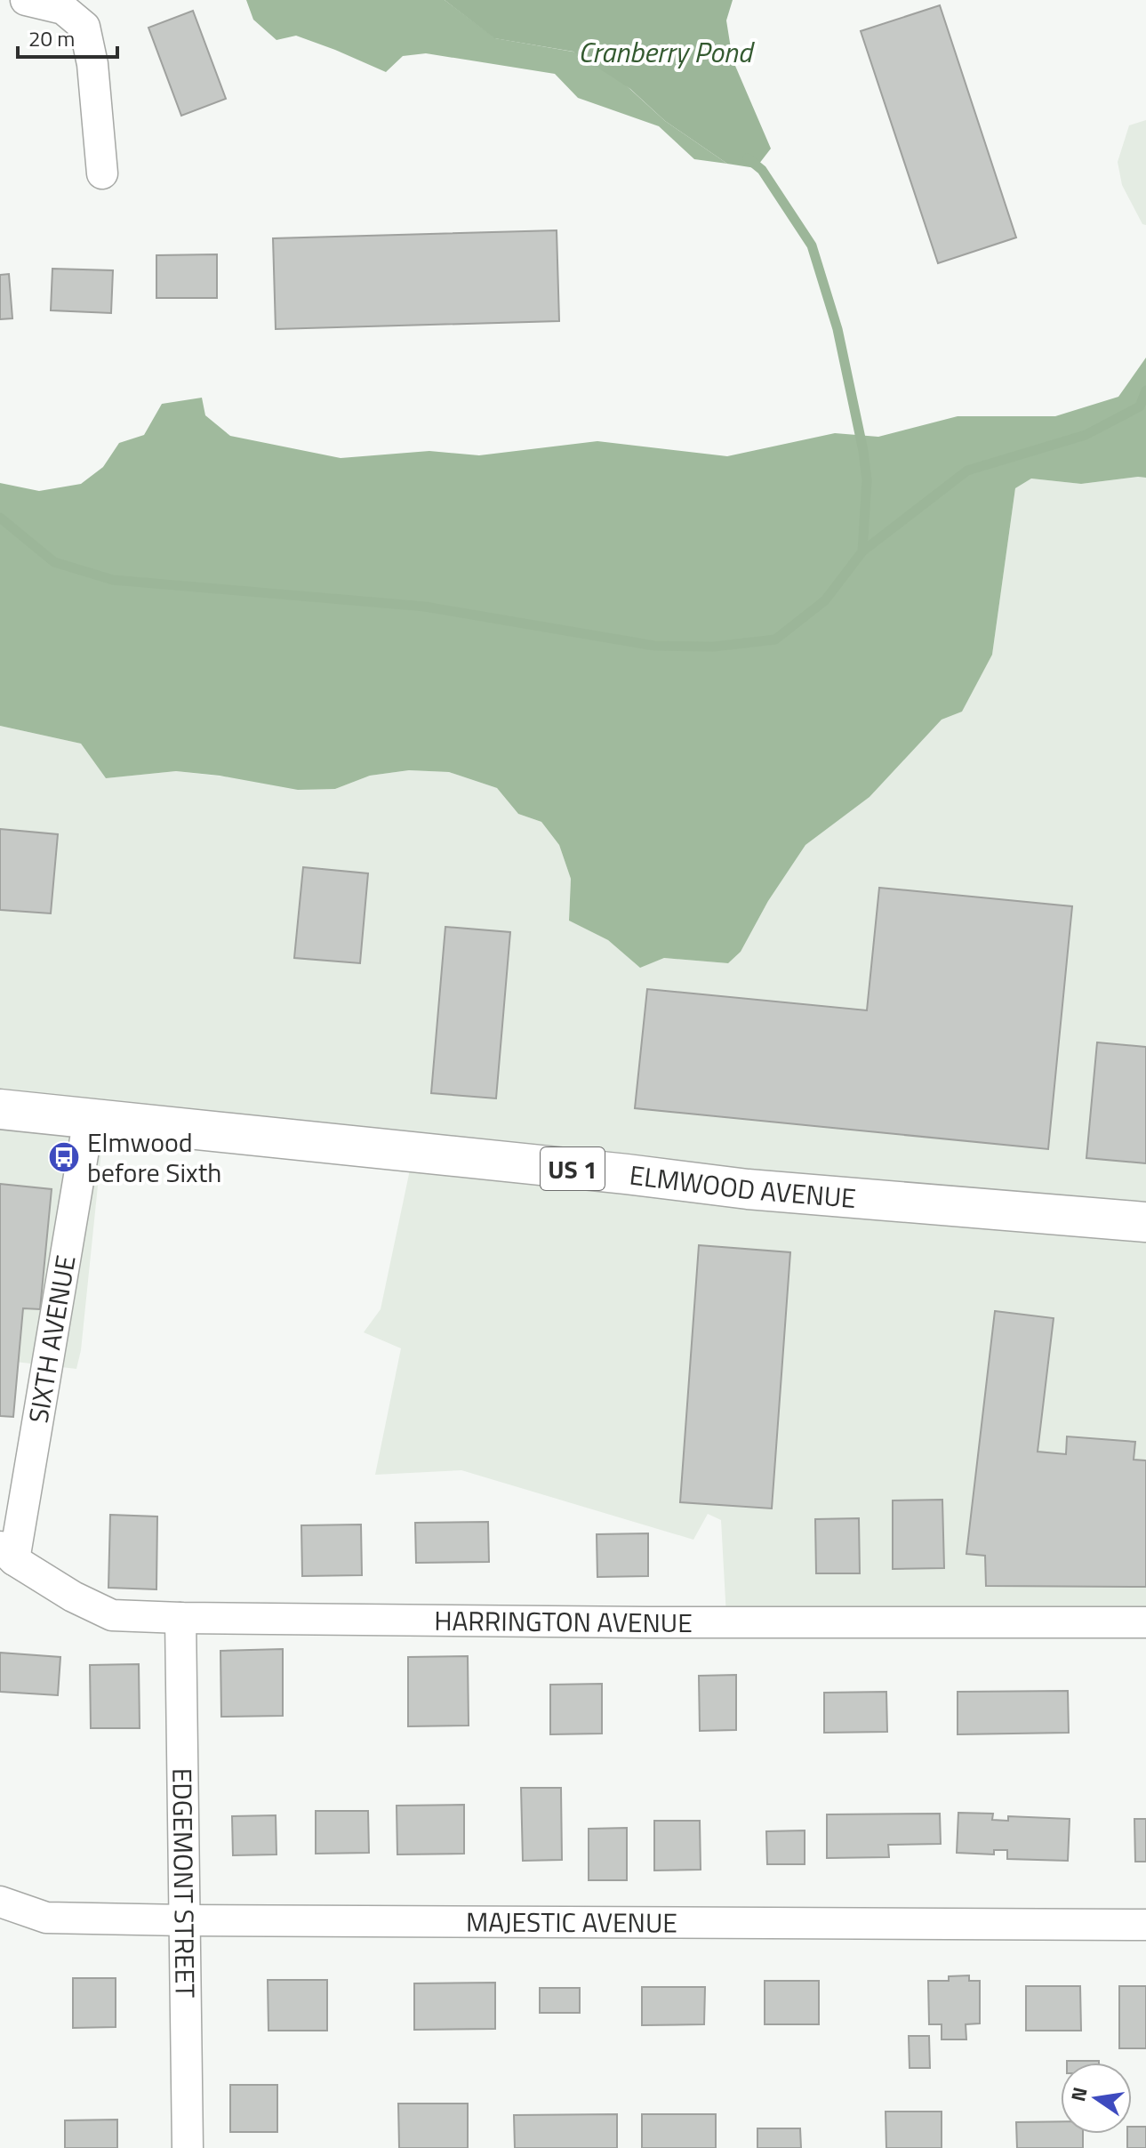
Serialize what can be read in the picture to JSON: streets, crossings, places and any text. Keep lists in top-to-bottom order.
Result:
{
  "streets": {
    "main road": ["US 1", "ELMWOOD AVENUE"],
    "street": [
      "SIXTH AVENUE",
      "HARRINGTON AVENUE",
      "EDGEMONT STREET",
      "MAJESTIC AVENUE"
    ]
  },
  "crossings": [
    ["ELMWOOD AVENUE", "SIXTH AVENUE"],
    ["SIXTH AVENUE", "HARRINGTON AVENUE"],
    ["HARRINGTON AVENUE", "EDGEMONT STREET"],
    ["EDGEMONT STREET", "MAJESTIC AVENUE"]
  ],
  "water": ["Cranberry Pond"],
  "places": {
    "bus stop": ["Elmwood before Sixth"]
  },
  "scale_bar": "20 m",
  "north": "left"
}
